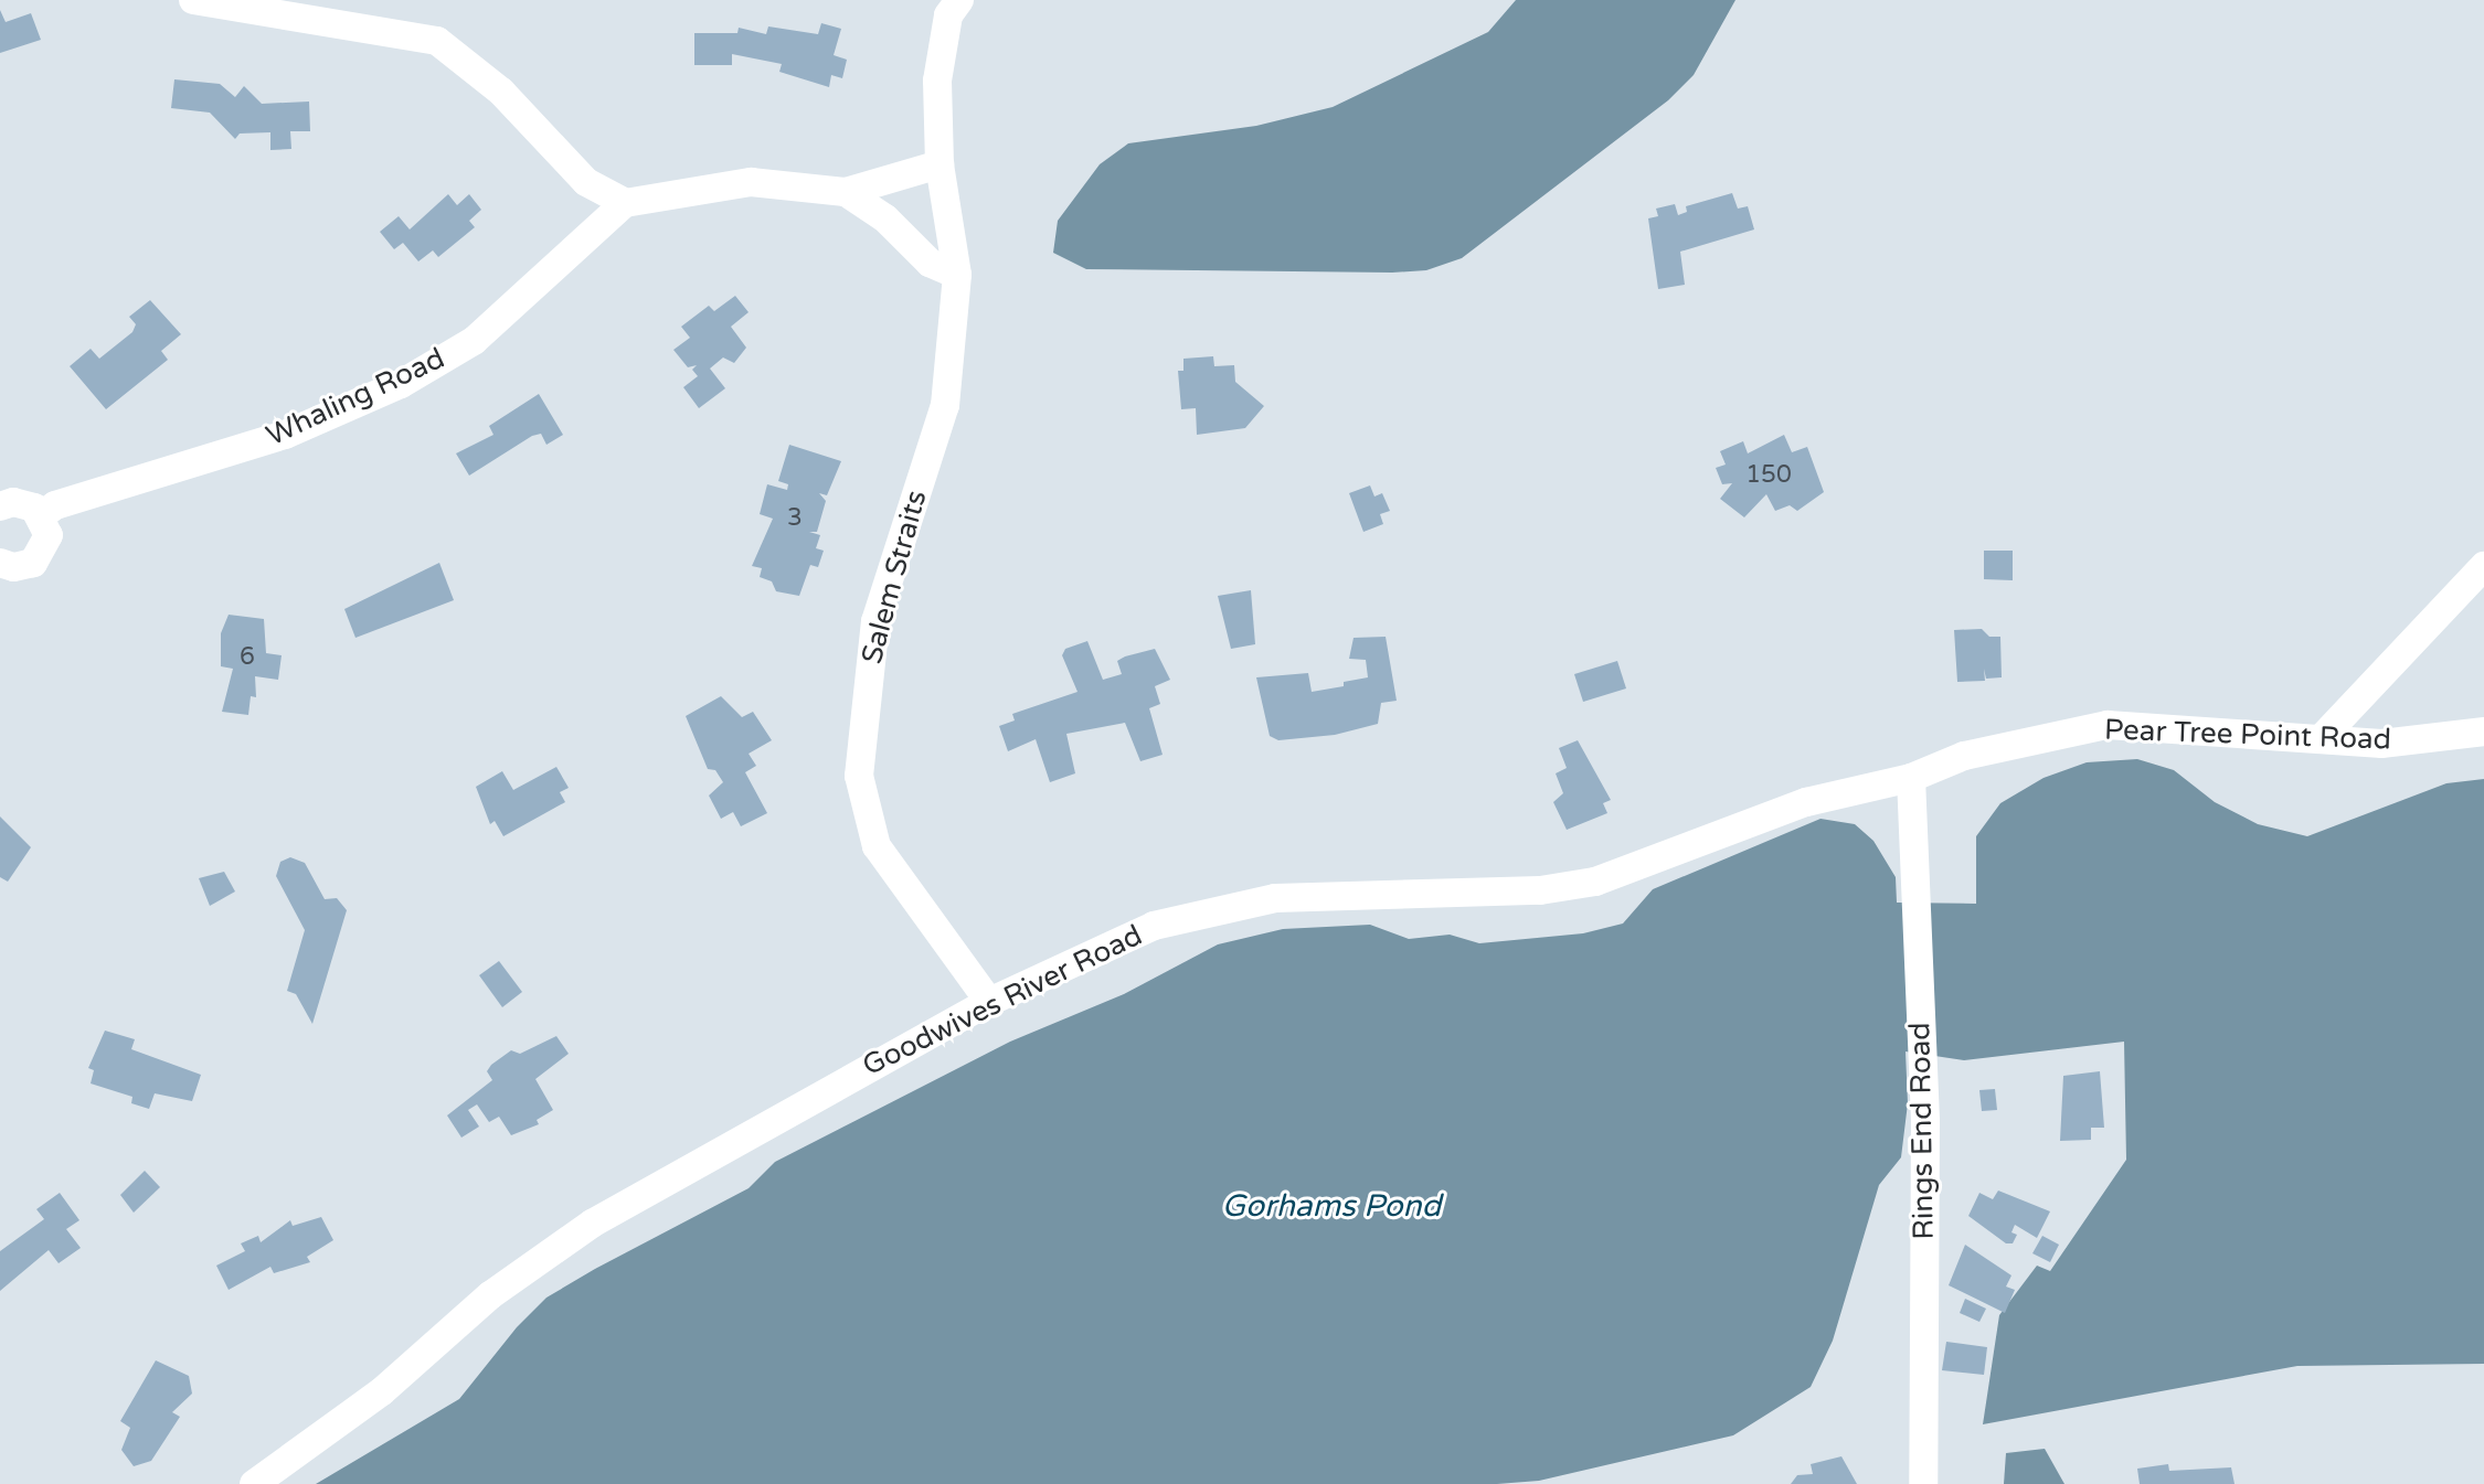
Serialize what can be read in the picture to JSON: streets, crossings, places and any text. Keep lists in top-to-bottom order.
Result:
{
  "streets": {
    "street": [
      "Whaling Road",
      "Salem Straits",
      "Pear Tree Point Road",
      "Goodwives River Road",
      "Rings End Road"
    ]
  },
  "crossings": [
    ["Salem Straits", "Goodwives River Road"],
    ["Pear Tree Point Road", "Goodwives River Road"],
    ["Pear Tree Point Road", "Rings End Road"],
    ["Goodwives River Road", "Rings End Road"]
  ],
  "water": ["Gorhams Pond"],
  "house_numbers": ["150", "3", "6"]
}
